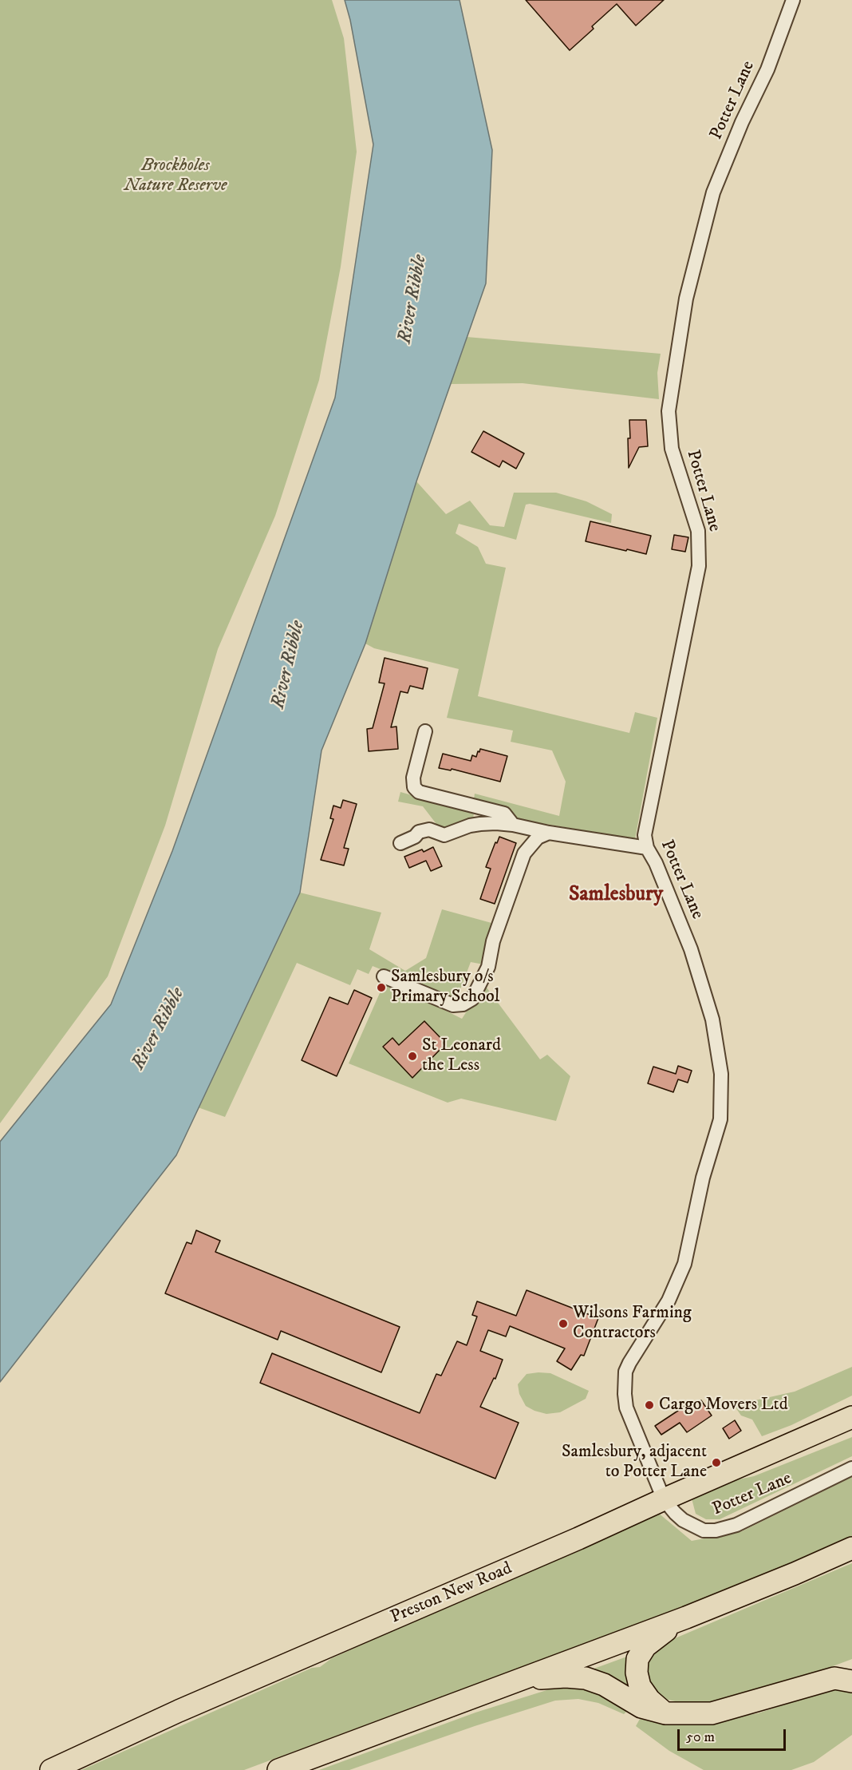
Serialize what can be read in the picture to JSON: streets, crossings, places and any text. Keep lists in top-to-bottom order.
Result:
{
  "streets": {
    "highway": ["Preston New Road"],
    "street": ["Potter Lane"]
  },
  "crossings": [
    ["Potter Lane", "Preston New Road"]
  ],
  "districts": ["Samlesbury"],
  "water": ["River Ribble"],
  "parks": ["Brockholes Nature Reserve"],
  "places": [
    "Samlesbury o/s Primary School",
    "St Leonard the Less",
    "Wilsons Farming Contractors",
    "Cargo Movers Ltd",
    "Samlesbury, adjacent to Potter Lane"
  ],
  "scale_bar": "50 m"
}
